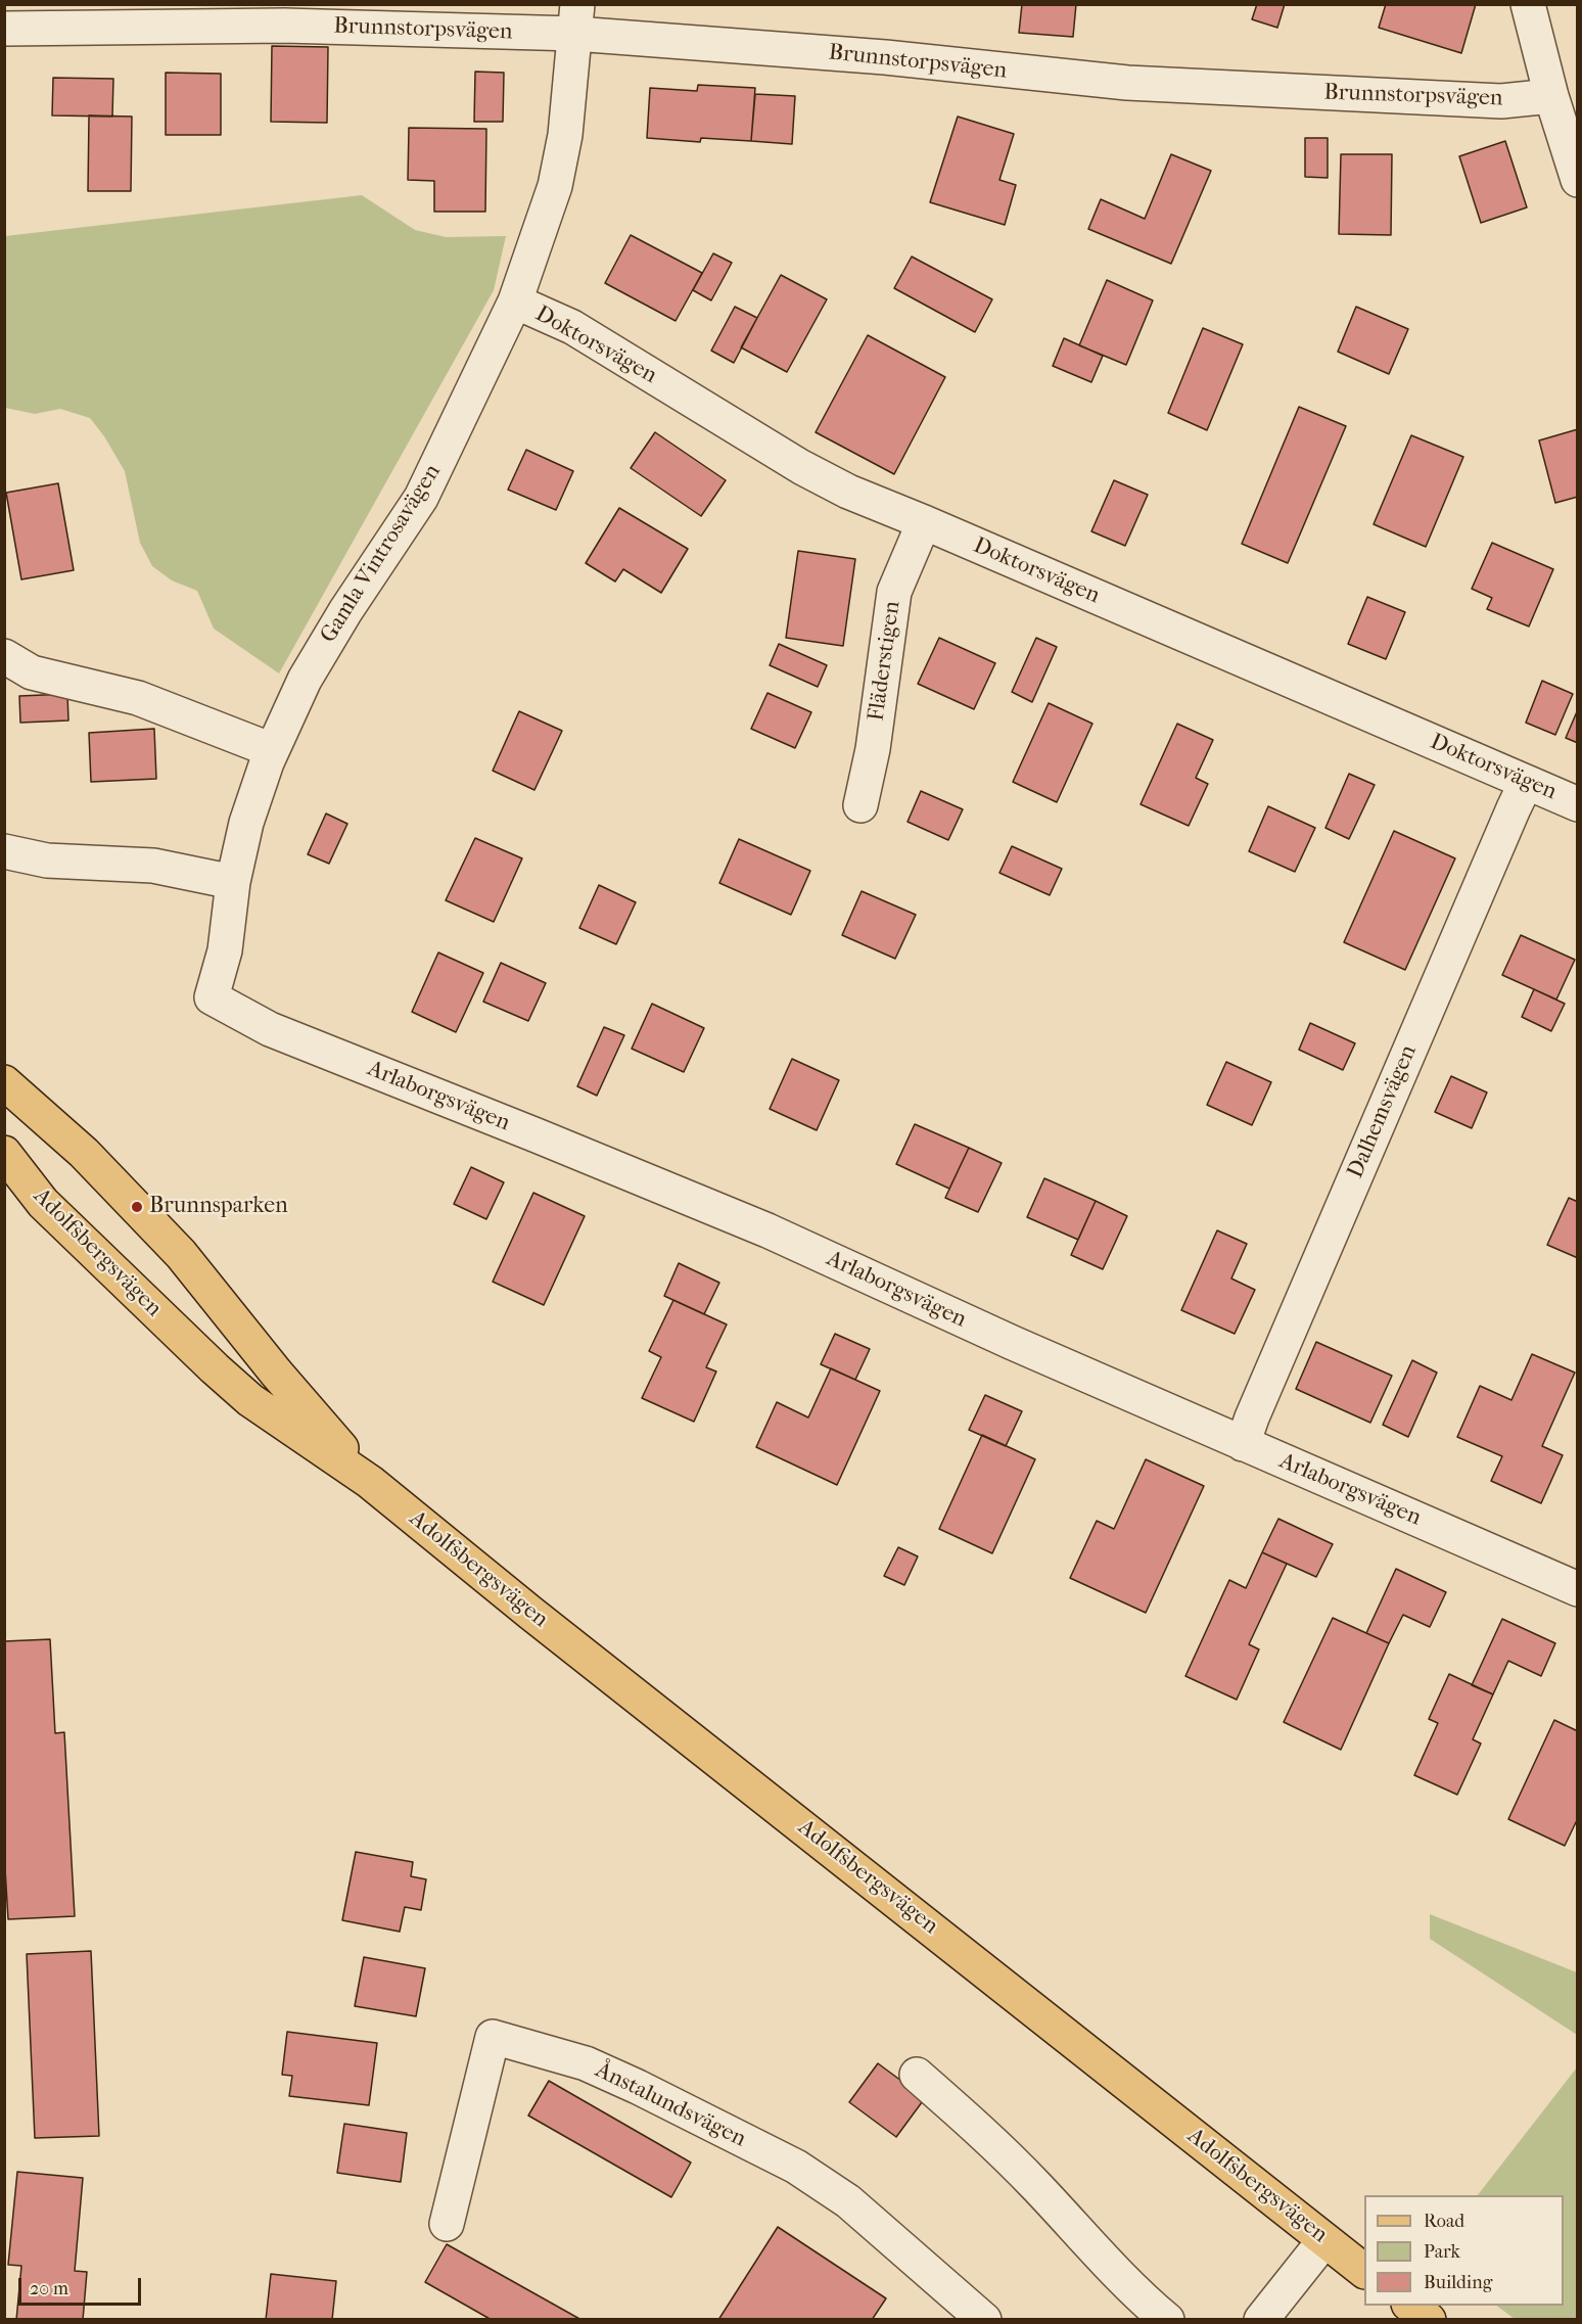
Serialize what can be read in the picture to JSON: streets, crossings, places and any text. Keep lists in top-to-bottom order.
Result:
{
  "streets": {
    "main road": ["Adolfsbergsvägen"],
    "street": [
      "Brunnstorpsvägen",
      "Doktorsvägen",
      "Gamla Vintrosavägen",
      "Fläderstigen",
      "Arlaborgsvägen",
      "Dalhemsvägen",
      "Ånstalundsvägen"
    ]
  },
  "crossings": [
    ["Brunnstorpsvägen", "Gamla Vintrosavägen"],
    ["Doktorsvägen", "Gamla Vintrosavägen"],
    ["Doktorsvägen", "Fläderstigen"],
    ["Doktorsvägen", "Dalhemsvägen"],
    ["Gamla Vintrosavägen", "Arlaborgsvägen"],
    ["Arlaborgsvägen", "Dalhemsvägen"]
  ],
  "places": ["Brunnsparken"],
  "legend": ["Road", "Park", "Building"],
  "scale_bar": "20 m"
}
